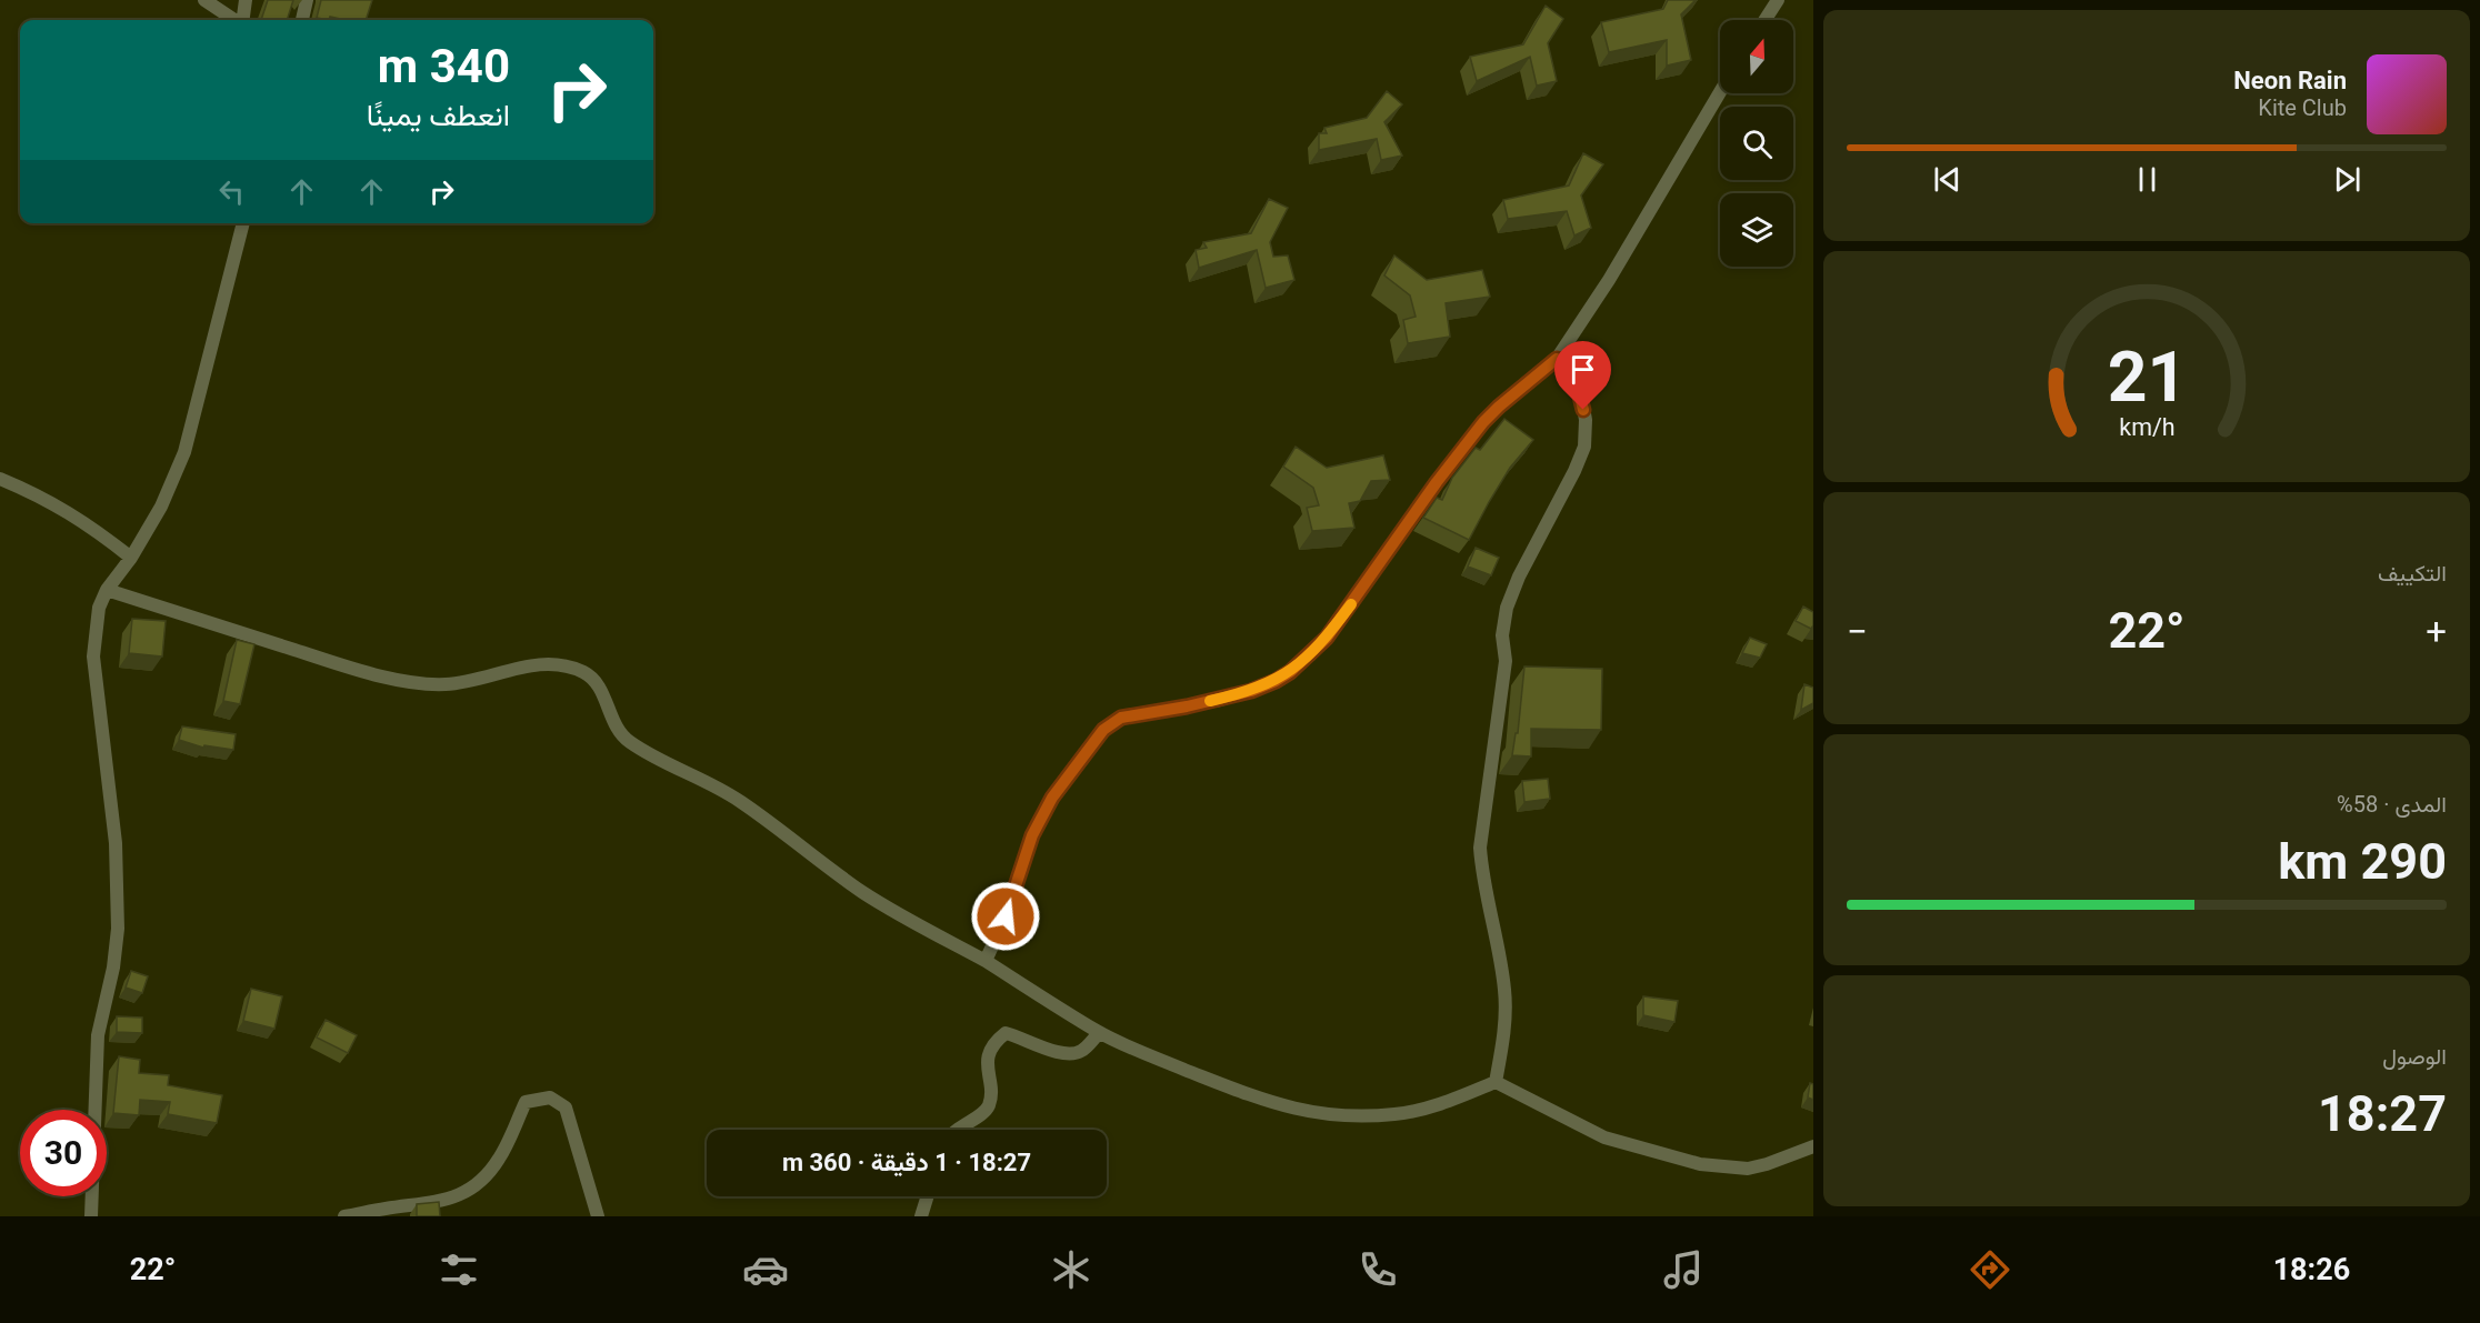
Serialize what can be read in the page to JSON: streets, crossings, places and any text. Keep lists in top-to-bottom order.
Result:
{
  "north": "top",
  "page": {
    "turn": ["340 m", "انعطف يمينًا"],
    "song": ["Neon Rain", "Kite Club"],
    "tile": [
      "التكييف",
      ["المدى · 58%", "290 km"],
      ["الوصول", "18:27"]
    ],
    "heat": ["−", "22°", "+"],
    "limit": "30",
    "trip": "18:27 · 1 دقيقة · 360 m",
    "tabs": ["18:26", "22°"],
    "gauge": ["21", "km/h"]
  }
}
